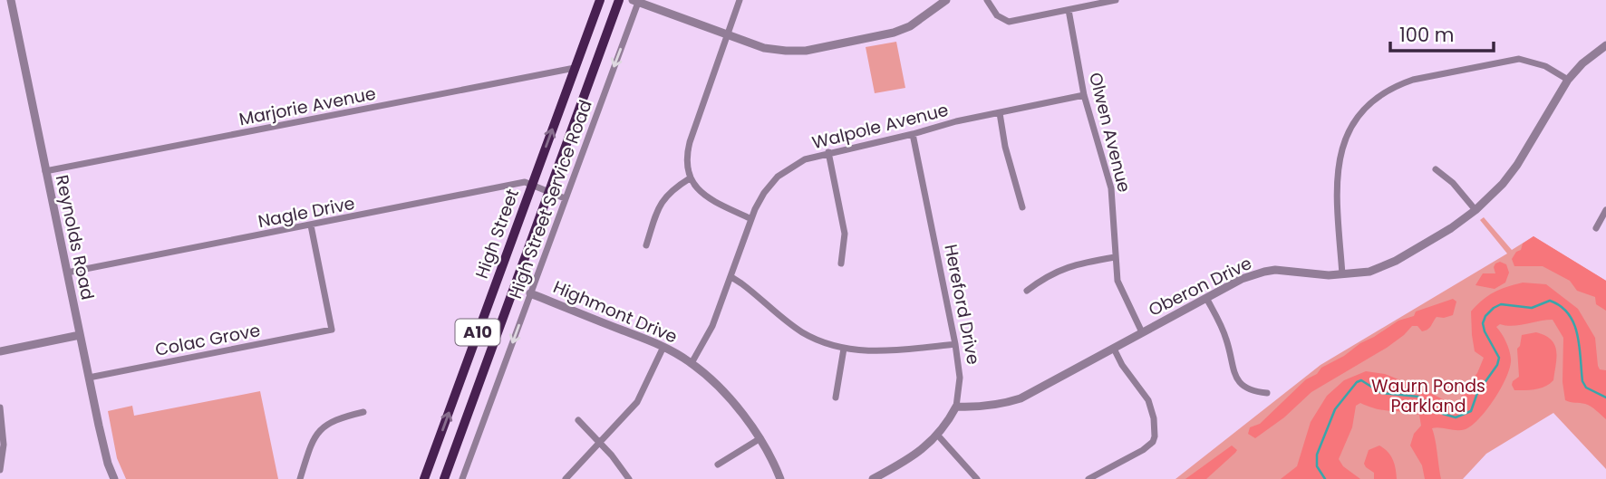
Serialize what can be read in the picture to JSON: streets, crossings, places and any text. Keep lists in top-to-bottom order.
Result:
{
  "streets": {
    "highway": ["High Street", "A10"],
    "street": [
      "Marjorie Avenue",
      "Walpole Avenue",
      "Olwen Avenue",
      "High Street Service Road",
      "Nagle Drive",
      "Reynolds Road",
      "Oberon Drive",
      "Hereford Drive",
      "Highmont Drive",
      "Colac Grove"
    ]
  },
  "crossings": [
    ["Marjorie Avenue", "High Street"],
    ["Marjorie Avenue", "Reynolds Road"],
    ["Walpole Avenue", "Olwen Avenue"],
    ["Walpole Avenue", "Hereford Drive"],
    ["Walpole Avenue", "Highmont Drive"],
    ["Olwen Avenue", "Oberon Drive"],
    ["High Street Service Road", "Highmont Drive"],
    ["Nagle Drive", "High Street"],
    ["Nagle Drive", "Reynolds Road"],
    ["Nagle Drive", "Colac Grove"],
    ["Reynolds Road", "Colac Grove"],
    ["Oberon Drive", "Hereford Drive"]
  ],
  "one_way": ["High Street Service Road"],
  "parks": ["Waurn Ponds Parkland"],
  "scale_bar": "100 m"
}
